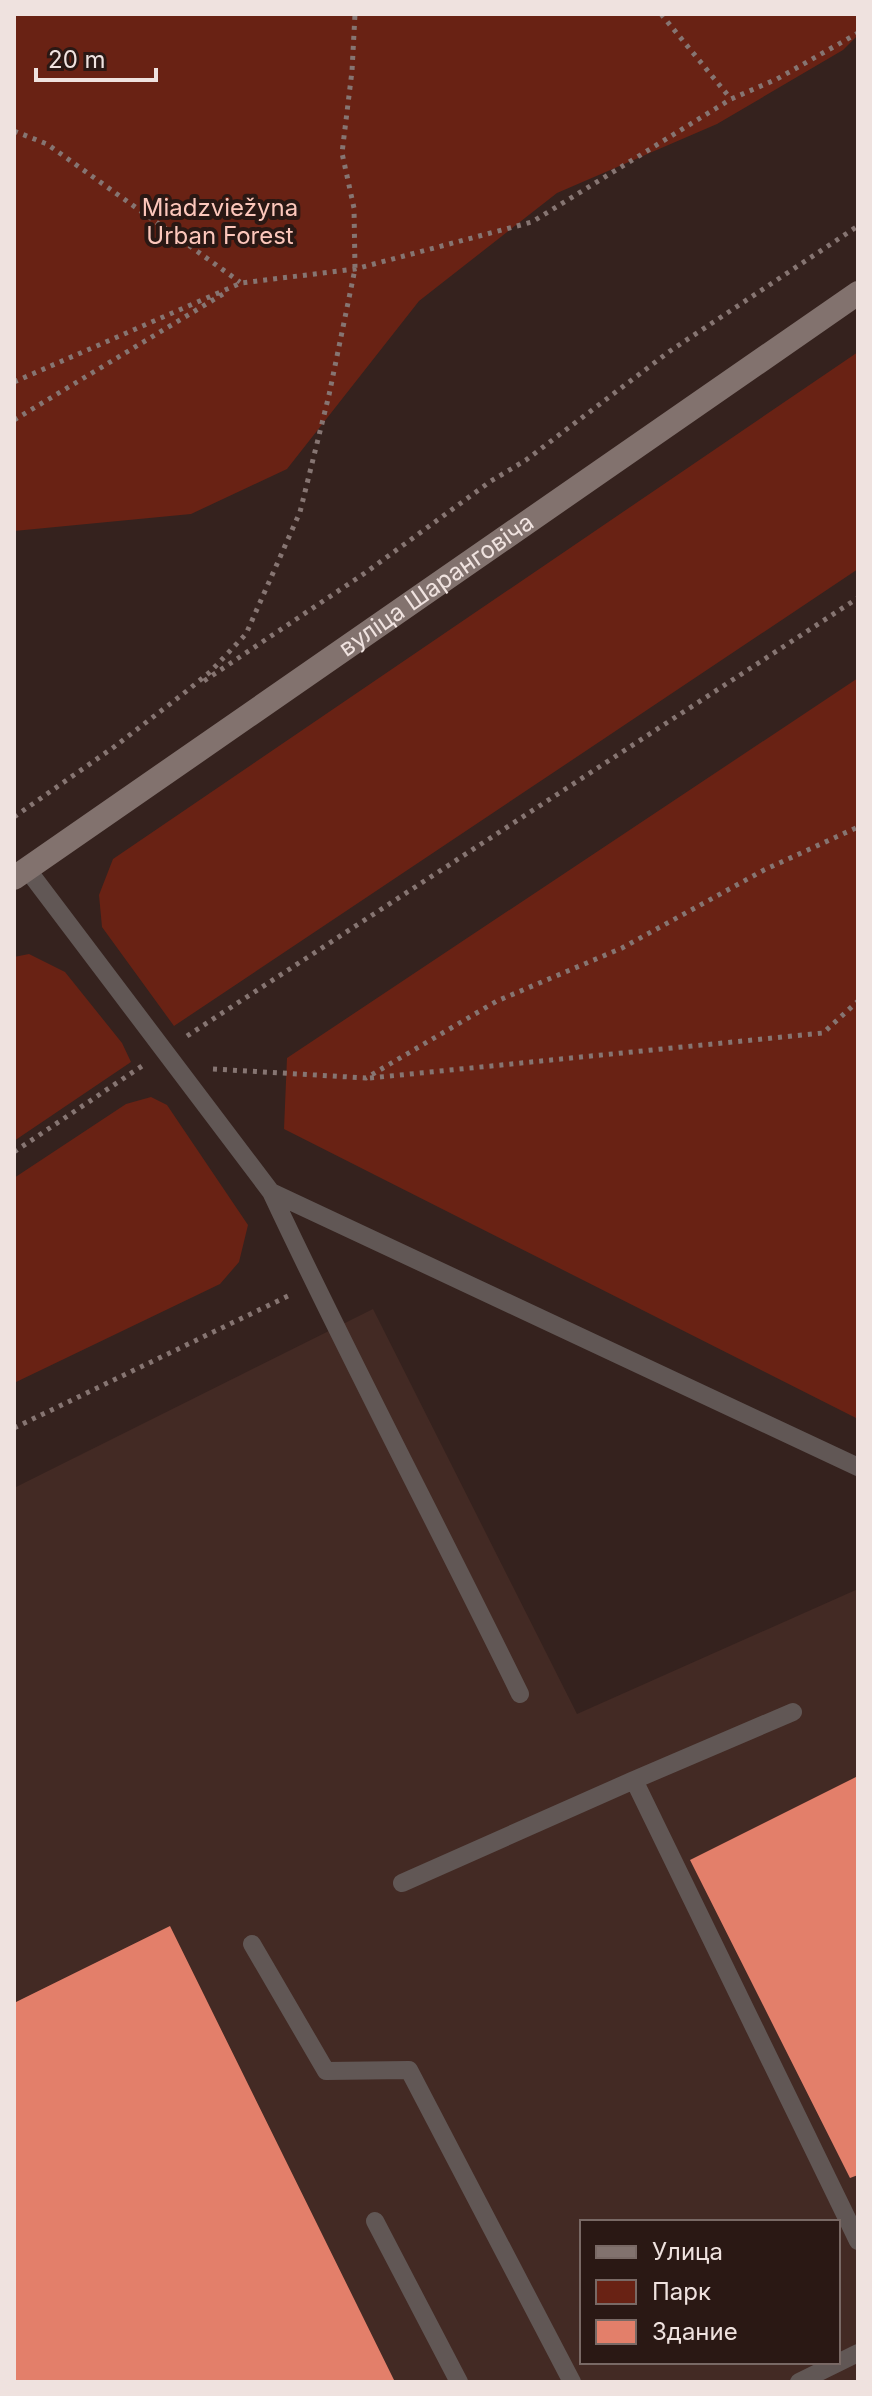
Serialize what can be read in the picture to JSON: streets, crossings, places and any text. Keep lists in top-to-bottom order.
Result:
{
  "streets": {
    "main road": ["вуліца Шаранговіча"]
  },
  "parks": ["Miadzviežyna Urban Forest"],
  "legend": ["Улица", "Парк", "Здание"],
  "scale_bar": "20 m"
}
